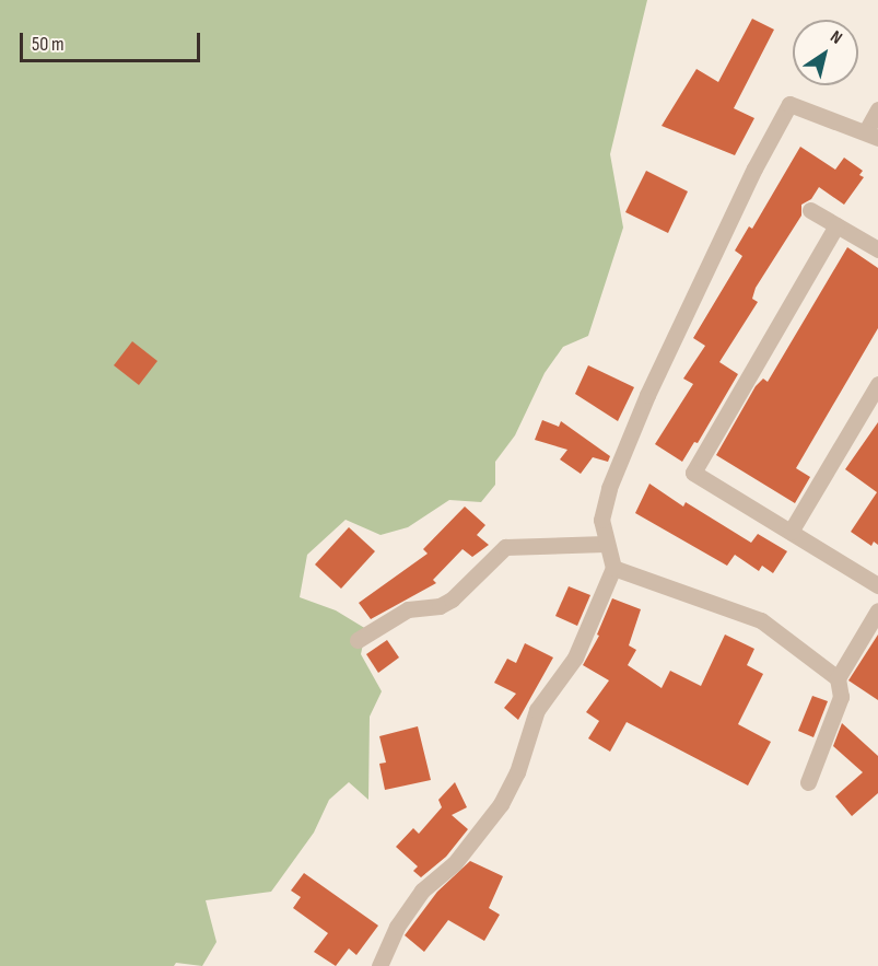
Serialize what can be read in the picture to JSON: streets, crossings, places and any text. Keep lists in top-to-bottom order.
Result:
{
  "scale_bar": "50 m",
  "north": "top right"
}
